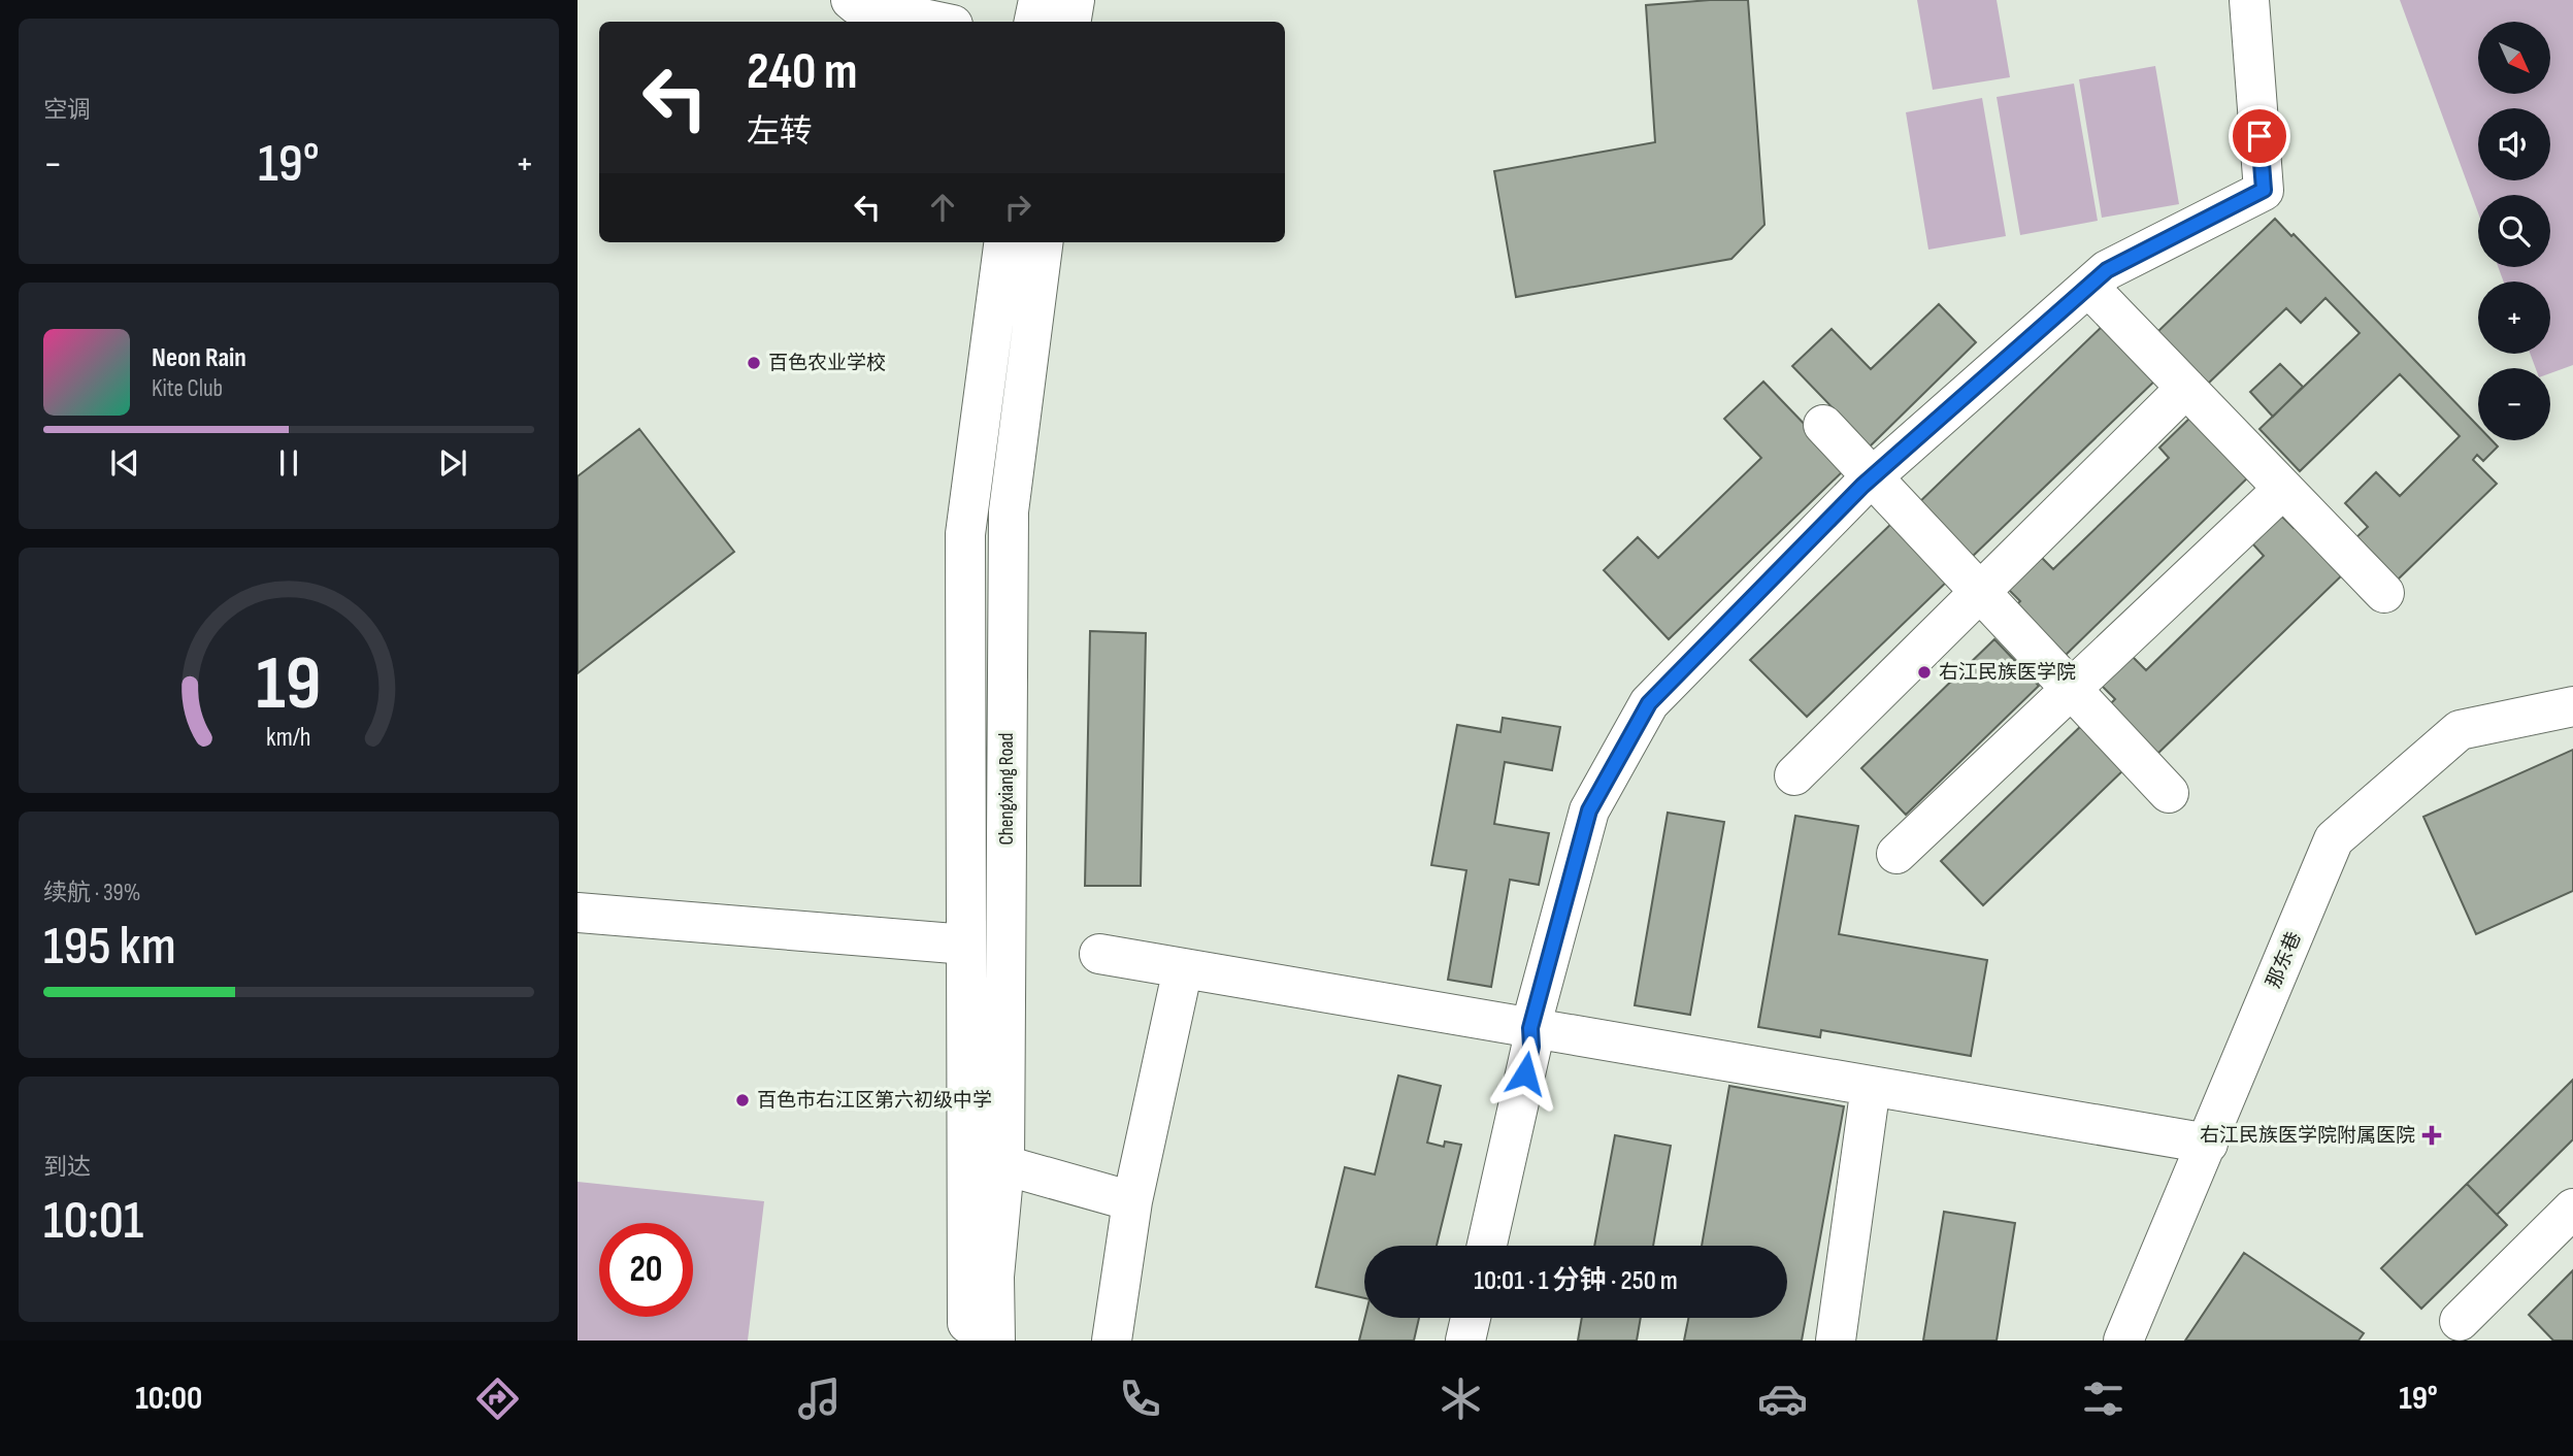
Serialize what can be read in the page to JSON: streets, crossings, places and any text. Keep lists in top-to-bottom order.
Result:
{
  "streets": {
    "main road": ["Chengxiang Road", "那东巷"]
  },
  "places": {
    "other": ["百色农业学校", "右江民族医学院", "百色市右江区第六初级中学"],
    "health": ["右江民族医学院附属医院"]
  },
  "north": "bottom right",
  "page": {
    "tile": [
      "空调",
      ["续航 · 39%", "195 km"],
      ["到达", "10:01"]
    ],
    "map_buttons": ["+", "−"],
    "turn": ["240 m", "左转"],
    "heat": ["−", "19°", "+"],
    "song": ["Neon Rain", "Kite Club"],
    "limit": "20",
    "trip": "10:01 · 1 分钟 · 250 m",
    "tabs": ["10:00", "19°"],
    "gauge": ["19", "km/h"]
  }
}
